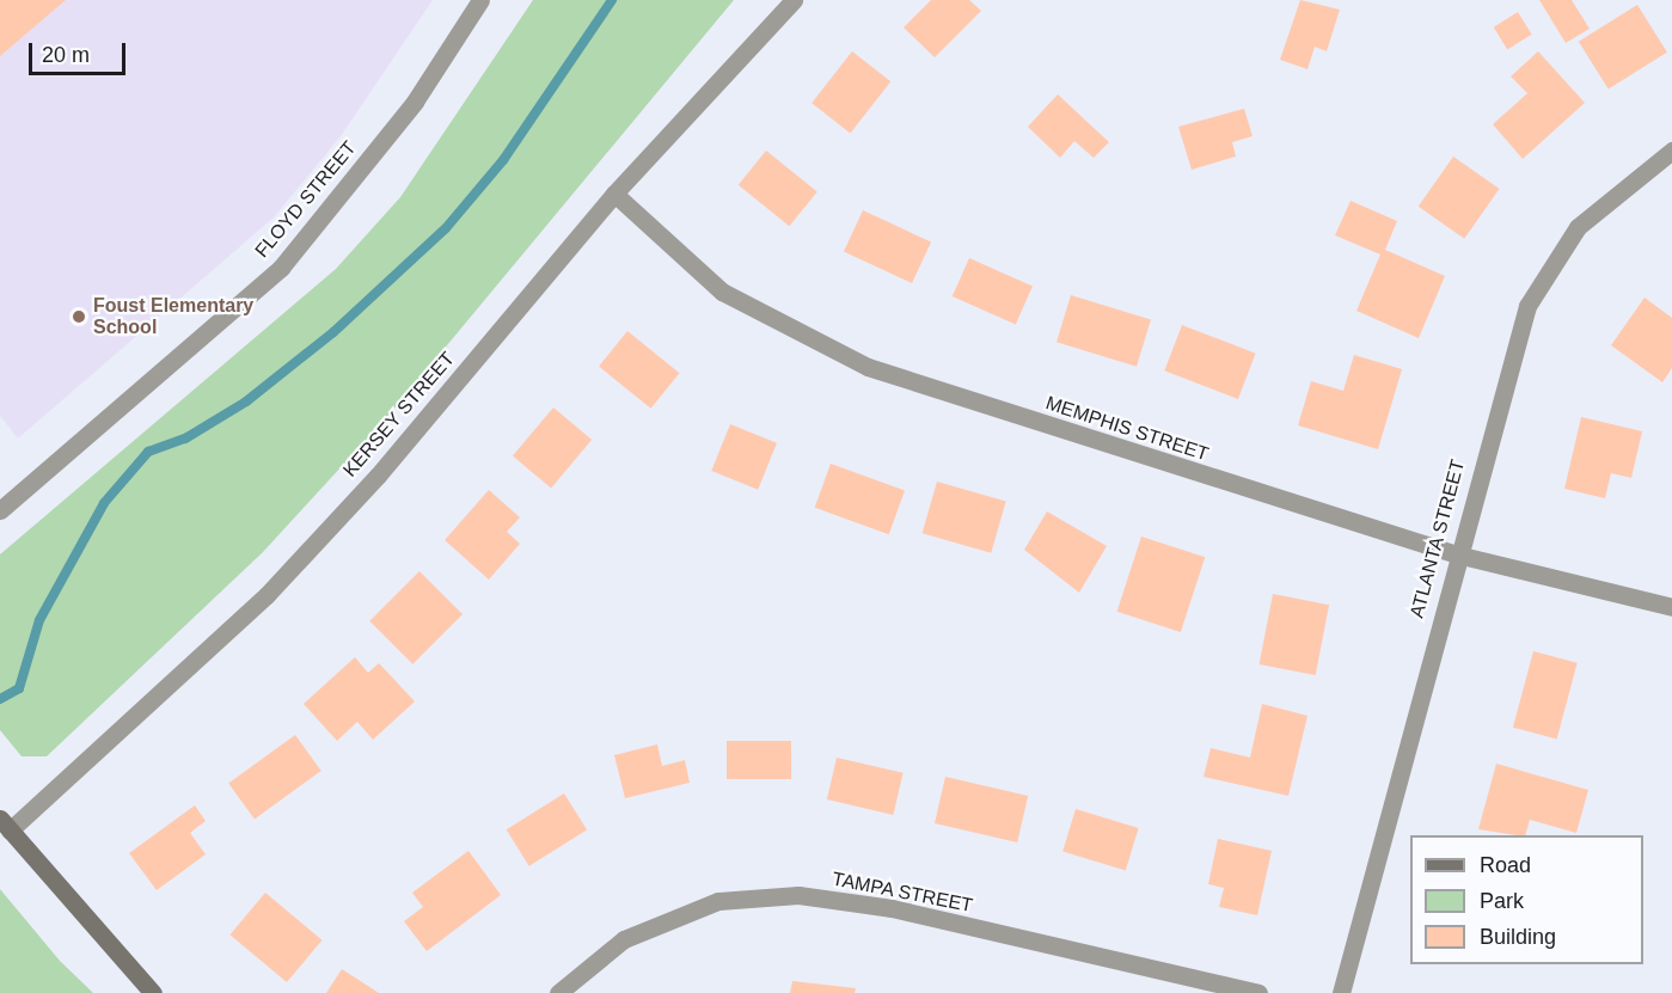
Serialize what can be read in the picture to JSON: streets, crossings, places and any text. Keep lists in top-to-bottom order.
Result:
{
  "streets": {
    "street": [
      "FLOYD STREET",
      "KERSEY STREET",
      "MEMPHIS STREET",
      "ATLANTA STREET",
      "TAMPA STREET"
    ]
  },
  "crossings": [
    ["KERSEY STREET", "MEMPHIS STREET"],
    ["MEMPHIS STREET", "ATLANTA STREET"]
  ],
  "places": ["Foust Elementary School"],
  "legend": ["Road", "Park", "Building"],
  "scale_bar": "20 m"
}
